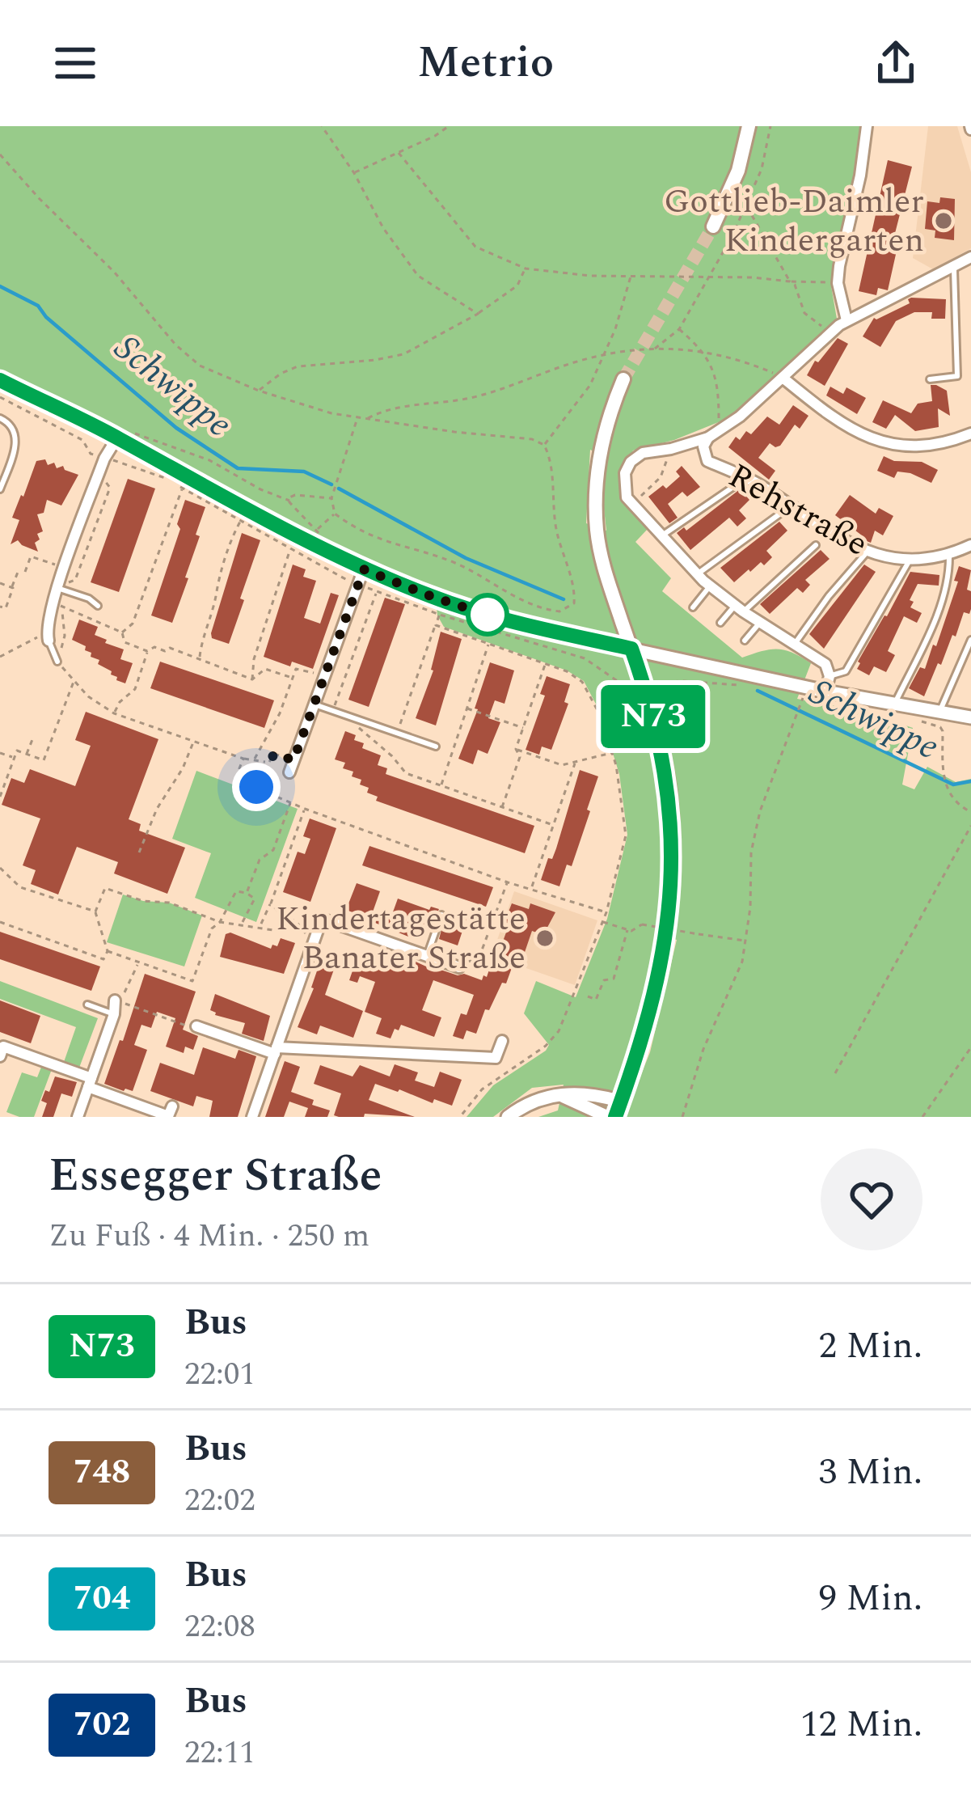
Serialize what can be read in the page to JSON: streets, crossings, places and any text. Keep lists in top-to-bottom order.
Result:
{
  "streets": {
    "street": ["Rehstraße"]
  },
  "water": ["Schwippe"],
  "places": ["Gottlieb-Daimler Kindergarten", "Kindertagestätte Banater Straße"],
  "lines": ["bus line N73"],
  "page": {
    "header": "Metrio",
    "on_map": "N73",
    "heading": ["Essegger Straße", "Zu Fuß · 4 Min. · 250 m"],
    "list": [
      {
        "mark": "N73",
        "name": "Bus",
        "note": "22:01",
        "value": "2 Min."
      },
      {
        "mark": "748",
        "name": "Bus",
        "note": "22:02",
        "value": "3 Min."
      },
      {
        "mark": "704",
        "name": "Bus",
        "note": "22:08",
        "value": "9 Min."
      },
      {
        "mark": "702",
        "name": "Bus",
        "note": "22:11",
        "value": "12 Min."
      }
    ]
  }
}
